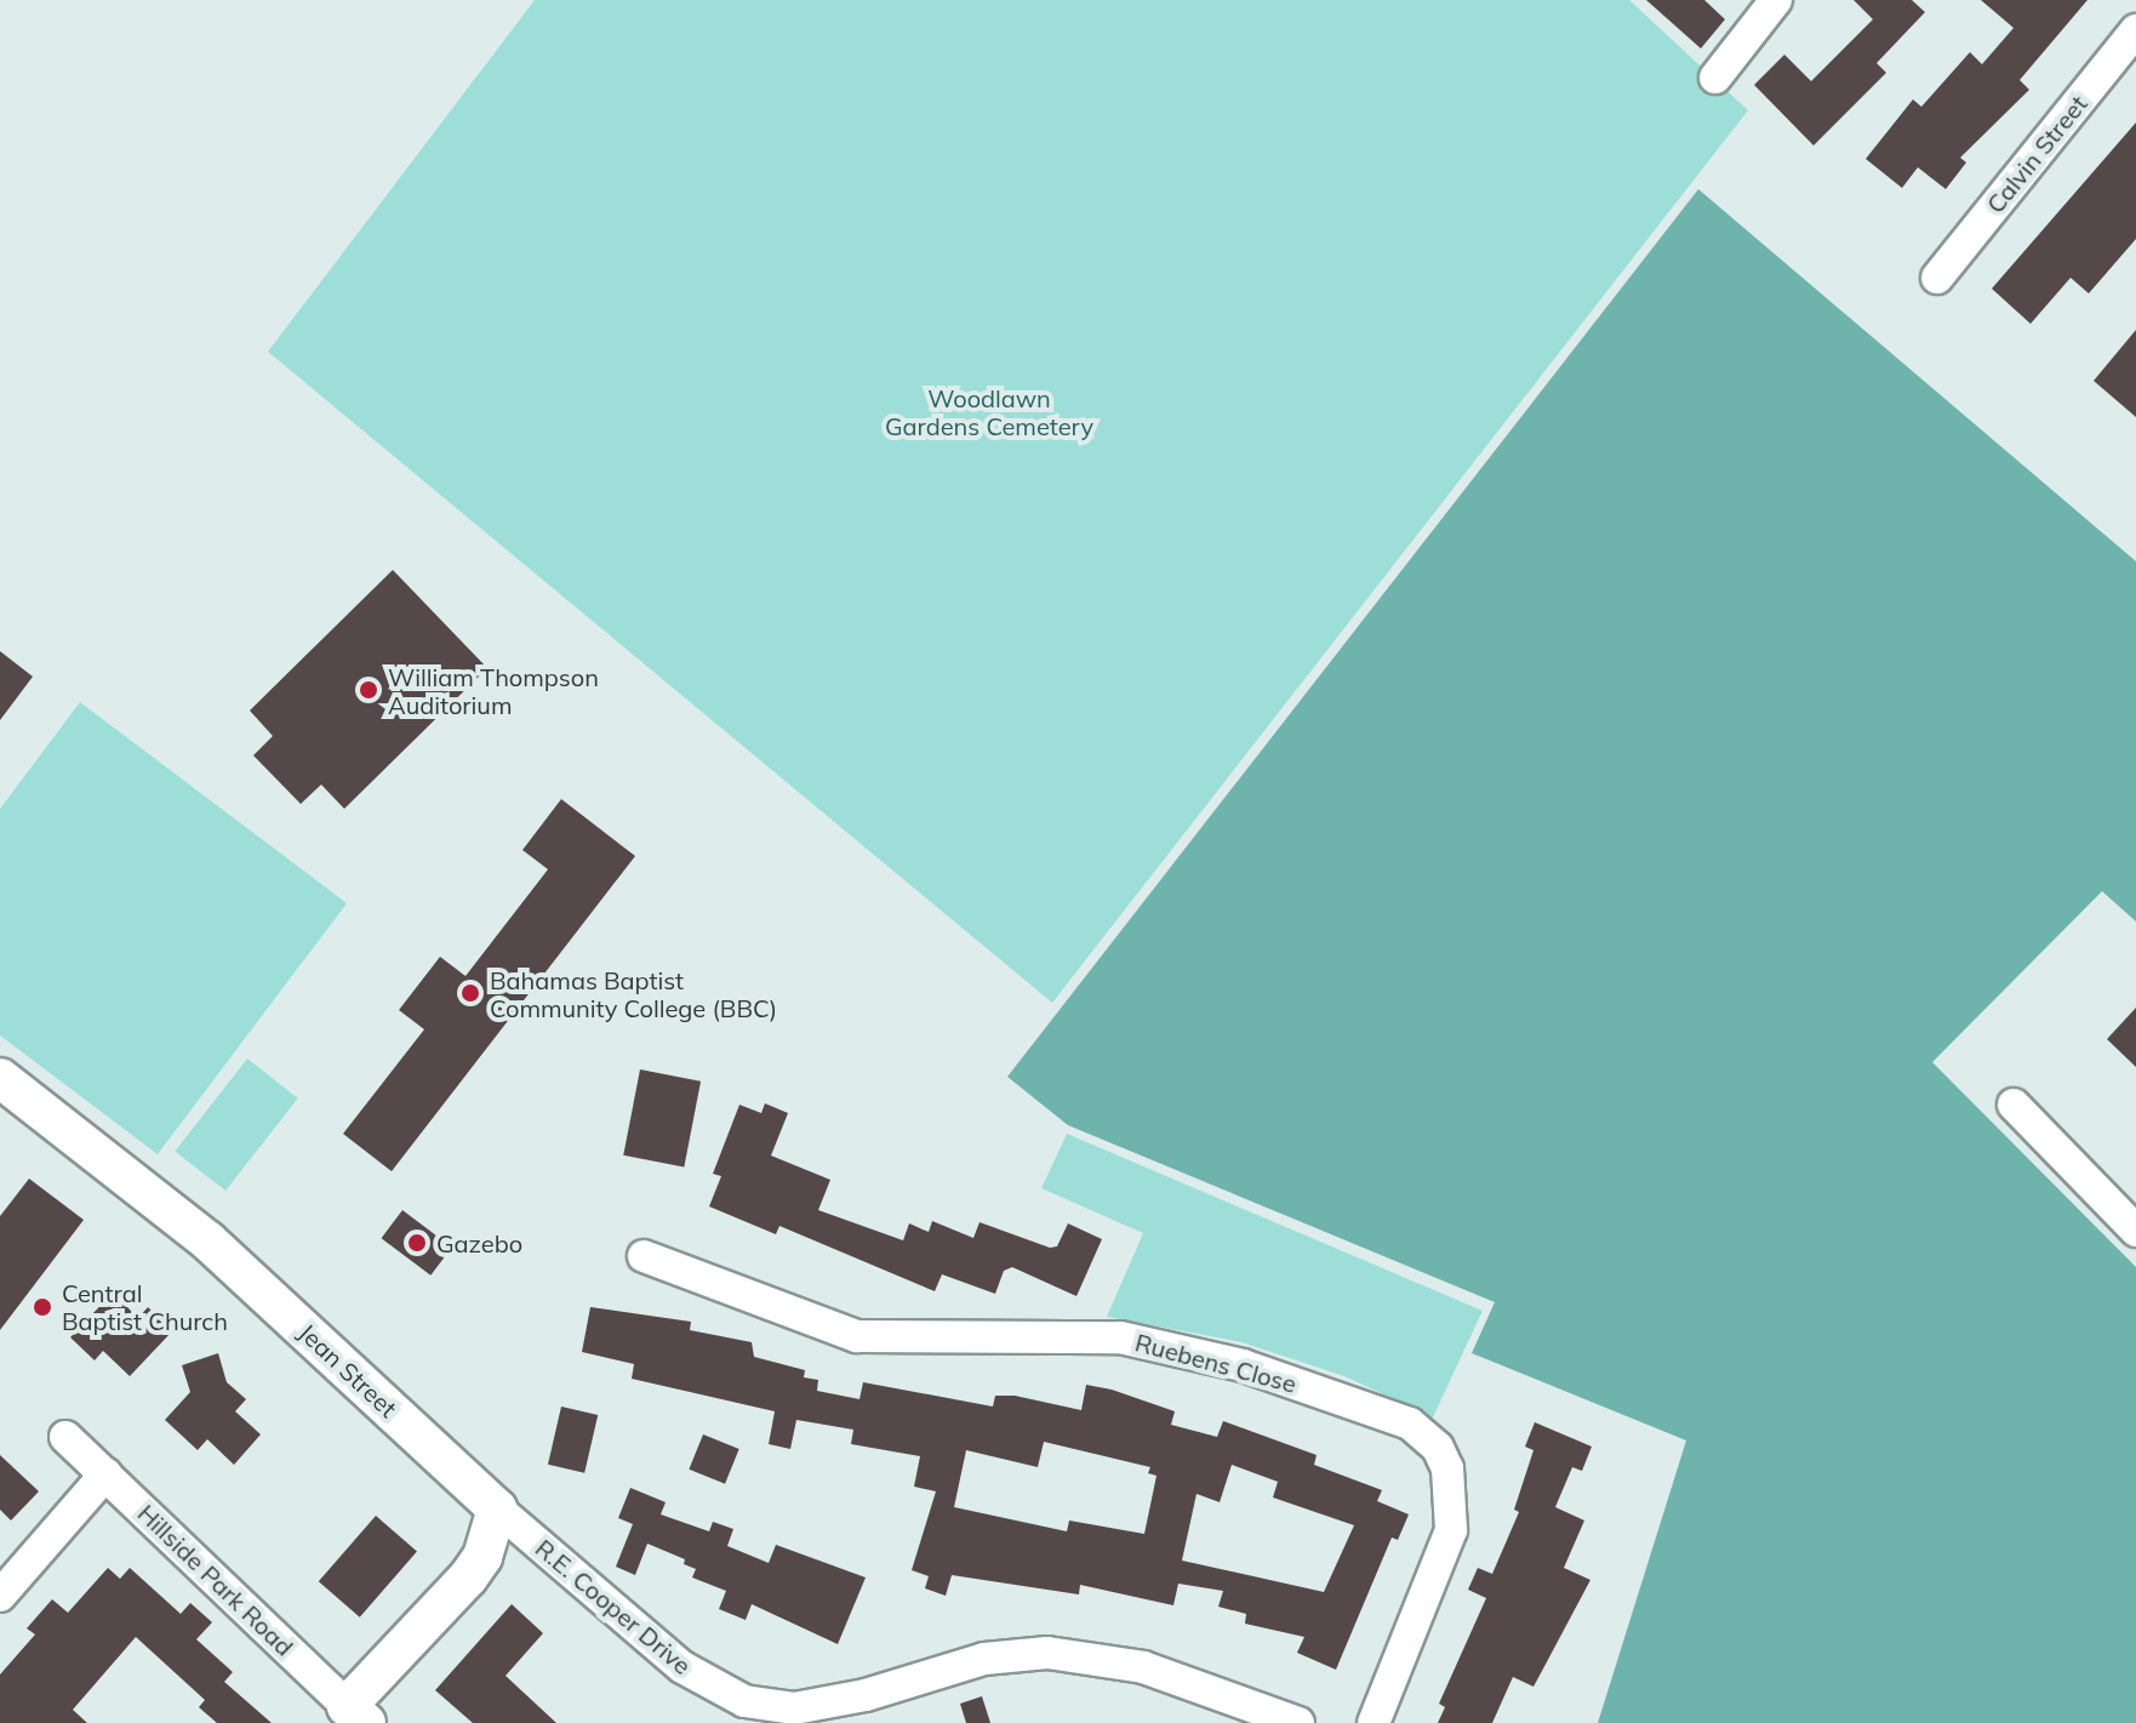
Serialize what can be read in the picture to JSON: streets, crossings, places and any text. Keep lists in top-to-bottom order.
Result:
{
  "streets": {
    "street": [
      "Calvin Street",
      "Ruebens Close",
      "Jean Street",
      "Hillside Park Road",
      "R.E. Cooper Drive"
    ]
  },
  "crossings": [
    ["Jean Street", "R.E. Cooper Drive"]
  ],
  "parks": ["Woodlawn Gardens Cemetery"],
  "places": [
    "William Thompson Auditorium",
    "Bahamas Baptist Community College (BBC)",
    "Gazebo",
    "Central Baptist Church"
  ]
}
